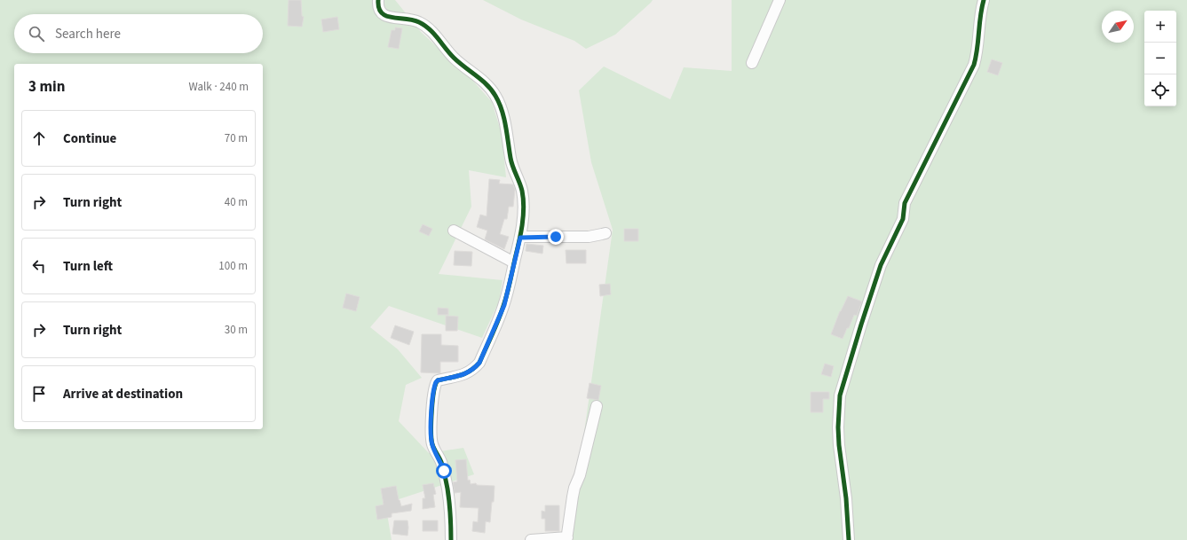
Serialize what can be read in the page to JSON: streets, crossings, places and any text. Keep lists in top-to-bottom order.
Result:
{
  "north": "top right",
  "page": {
    "map_buttons": ["+", "−"],
    "search": "Search here",
    "heading": ["3 min", "Walk · 240 m"],
    "list": [
      ["Continue", "70 m"],
      ["Turn right", "40 m"],
      ["Turn left", "100 m"],
      ["Turn right", "30 m"],
      "Arrive at destination"
    ]
  }
}
